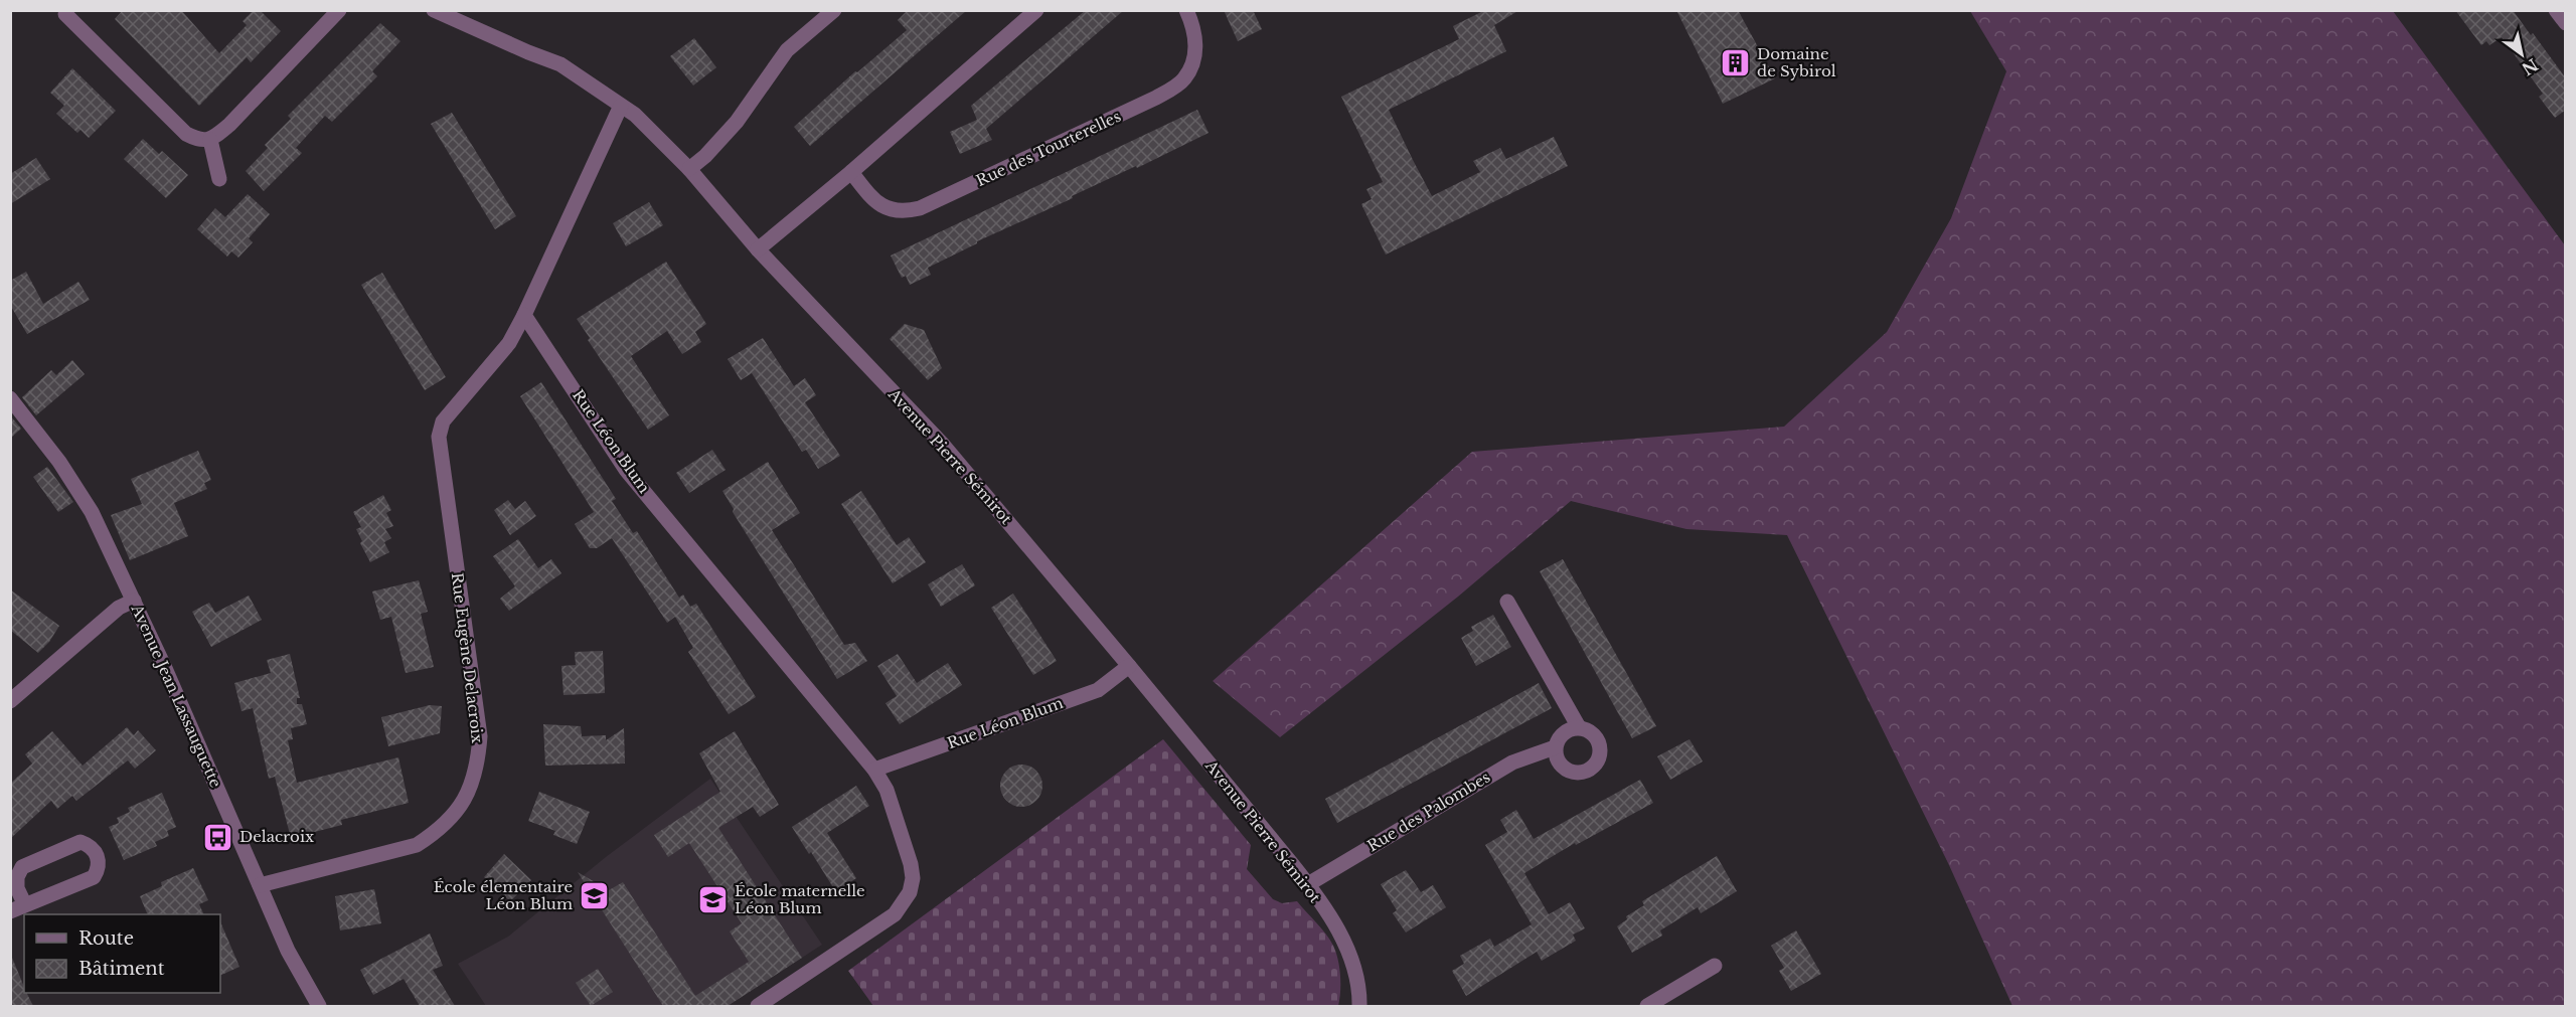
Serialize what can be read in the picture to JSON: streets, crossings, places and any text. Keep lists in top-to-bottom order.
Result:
{
  "streets": {
    "street": [
      "Rue des Tourterelles",
      "Rue Léon Blum",
      "Avenue Pierre Sémirot",
      "Rue Eugène Delacroix",
      "Avenue Jean Lassauguette",
      "Rue des Palombes"
    ]
  },
  "crossings": [
    ["Rue Léon Blum", "Avenue Pierre Sémirot"],
    ["Rue Léon Blum", "Rue Eugène Delacroix"],
    ["Avenue Pierre Sémirot", "Rue des Palombes"],
    ["Rue Eugène Delacroix", "Avenue Jean Lassauguette"]
  ],
  "places": {
    "building": ["Domaine de Sybirol"],
    "bus stop": ["Delacroix"],
    "school or university": ["École élementaire Léon Blum", "École maternelle Léon Blum"]
  },
  "legend": ["Route", "Bâtiment"],
  "north": "bottom right"
}
